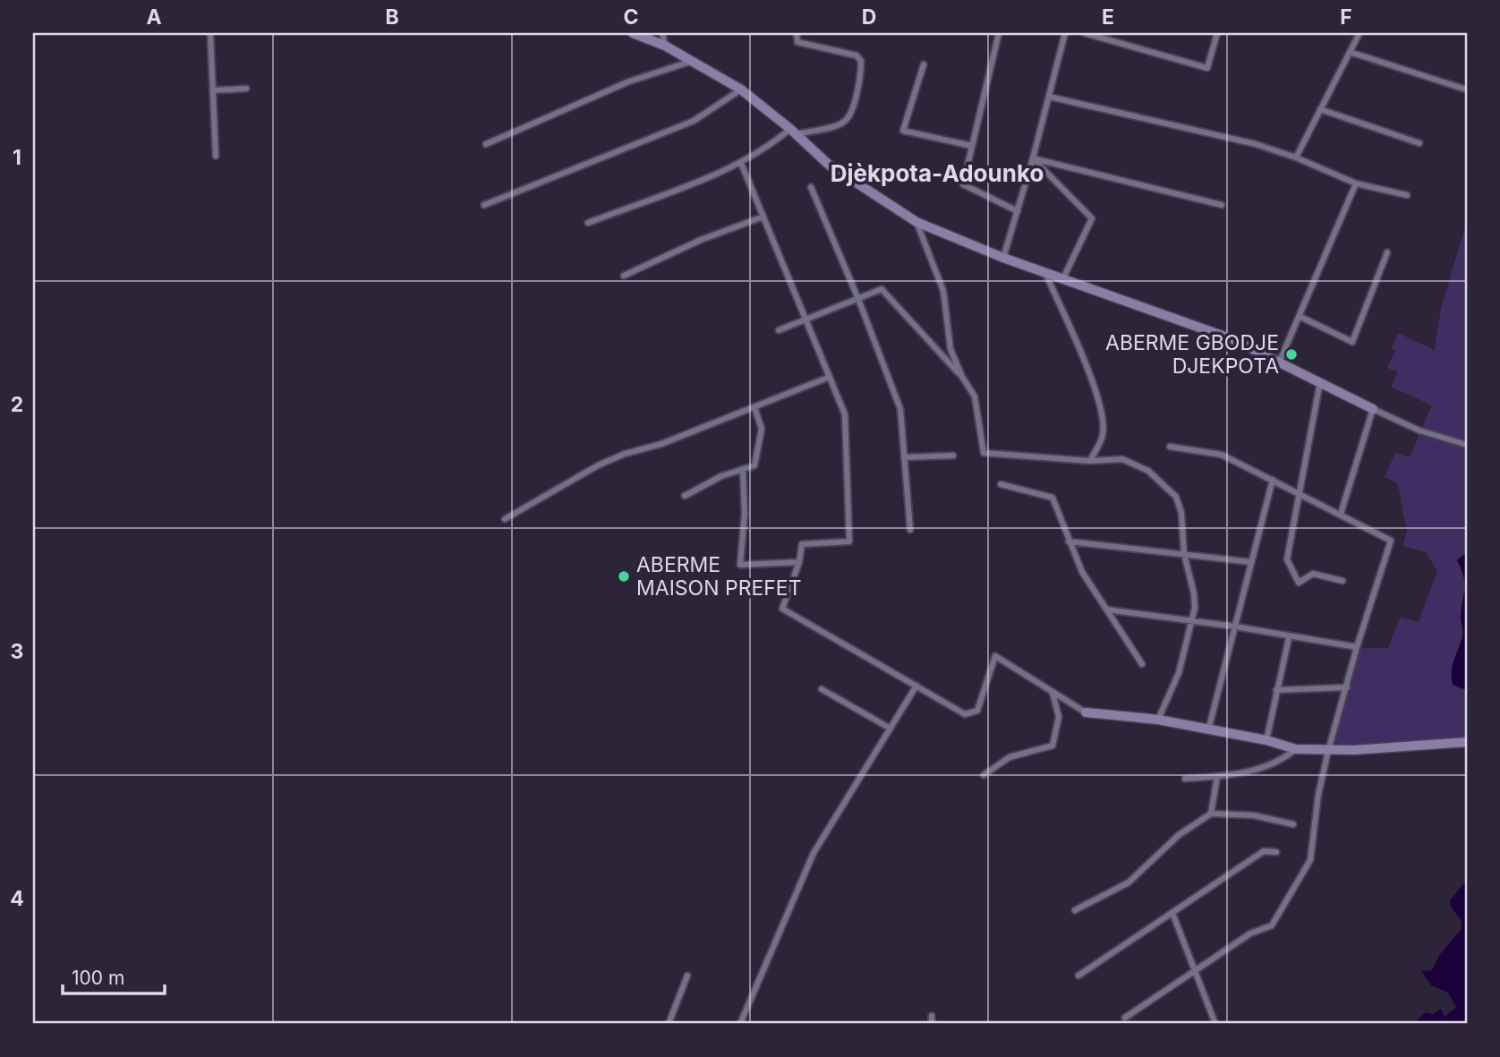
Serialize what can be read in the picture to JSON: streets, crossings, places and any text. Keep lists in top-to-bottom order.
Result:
{
  "districts": ["Djèkpota-Adounko"],
  "places": ["ABERME GBODJE DJEKPOTA", "ABERME MAISON PREFET"],
  "scale_bar": "100 m",
  "grid": {
    "columns": [
      "A",
      "B",
      "C",
      "D",
      "E",
      "F"
    ],
    "rows": [
      "1",
      "2",
      "3",
      "4"
    ]
  }
}
